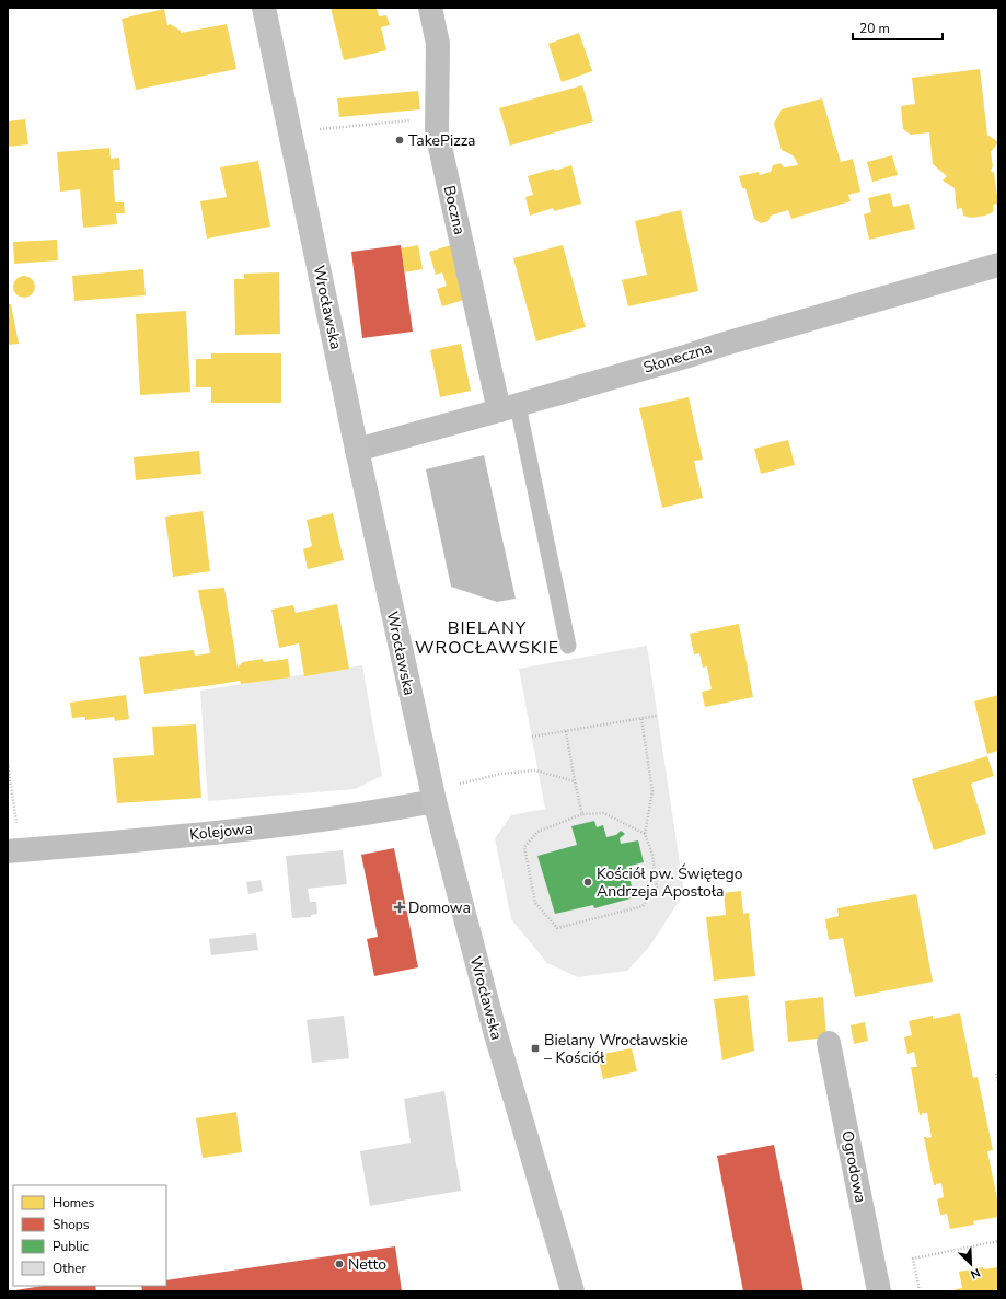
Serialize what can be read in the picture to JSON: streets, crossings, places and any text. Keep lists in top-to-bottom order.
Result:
{
  "streets": {
    "main road": ["Wrocławska"],
    "street": [
      "Boczna",
      "Słoneczna",
      "Kolejowa",
      "Ogrodowa"
    ]
  },
  "crossings": [
    ["Boczna", "Słoneczna"],
    ["Wrocławska", "Słoneczna"],
    ["Wrocławska", "Kolejowa"]
  ],
  "districts": ["BIELANY WROCŁAWSKIE"],
  "places": {
    "other": ["TakePizza", "Kościół pw. Świętego Andrzeja Apostoła", "Netto"],
    "health": ["Domowa"],
    "transit": ["Bielany Wrocławskie – Kościół"]
  },
  "legend": [
    "Homes",
    "Shops",
    "Public",
    "Other"
  ],
  "scale_bar": "20 m",
  "north": "bottom right"
}
